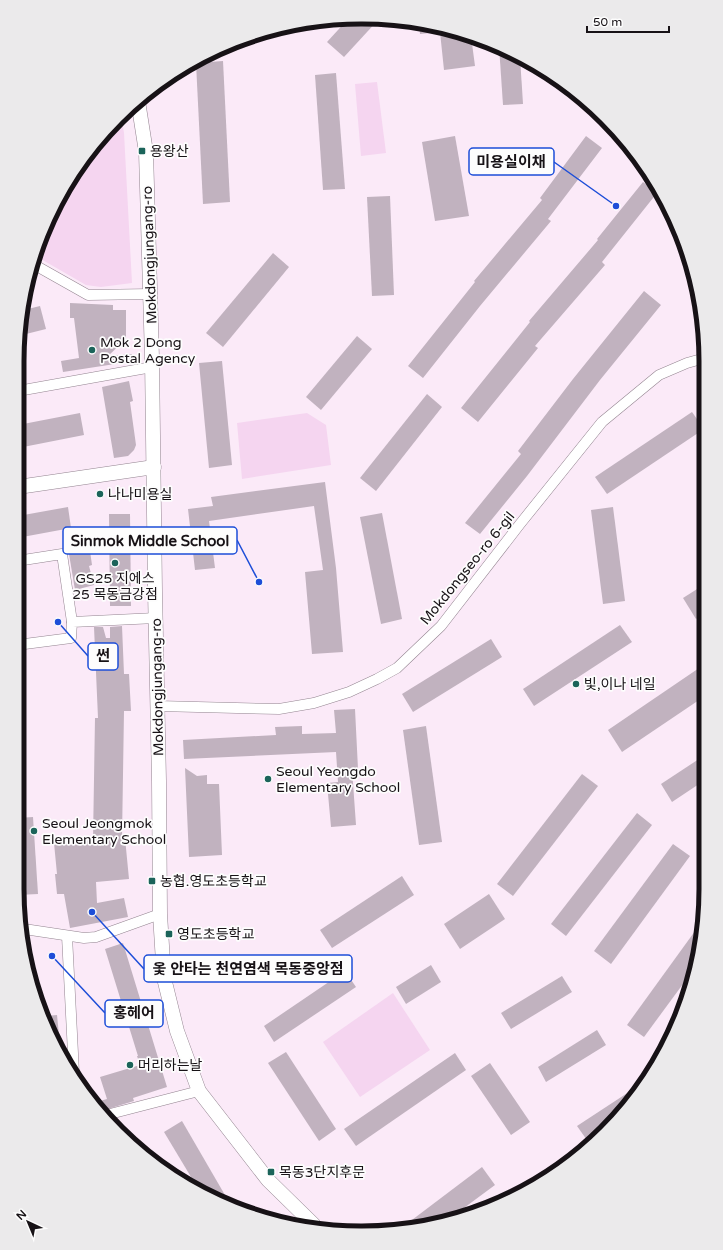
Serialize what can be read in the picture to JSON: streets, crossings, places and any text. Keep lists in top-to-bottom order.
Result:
{
  "streets": {
    "main road": ["Mokdongjungang-ro"],
    "street": ["Mokdongseo-ro 6-gil"]
  },
  "crossings": [
    ["Mokdongjungang-ro", "Mokdongseo-ro 6-gil"]
  ],
  "places": {
    "transit": [
      "용왕산",
      "농협.영도초등학교",
      "영도초등학교",
      "목동3단지후문"
    ],
    "other": [
      "미용실이채",
      "Mok 2 Dong Postal Agency",
      "나나미용실",
      "GS25 지에스 25 목동금강점",
      "Sinmok Middle School",
      "썬",
      "빛,이나 네일",
      "Seoul Yeongdo Elementary School",
      "Seoul Jeongmok Elementary School",
      "옻 안타는 천연염색 목동중앙점",
      "홍헤어",
      "머리하는날"
    ]
  },
  "scale_bar": "50 m",
  "north": "top left"
}
